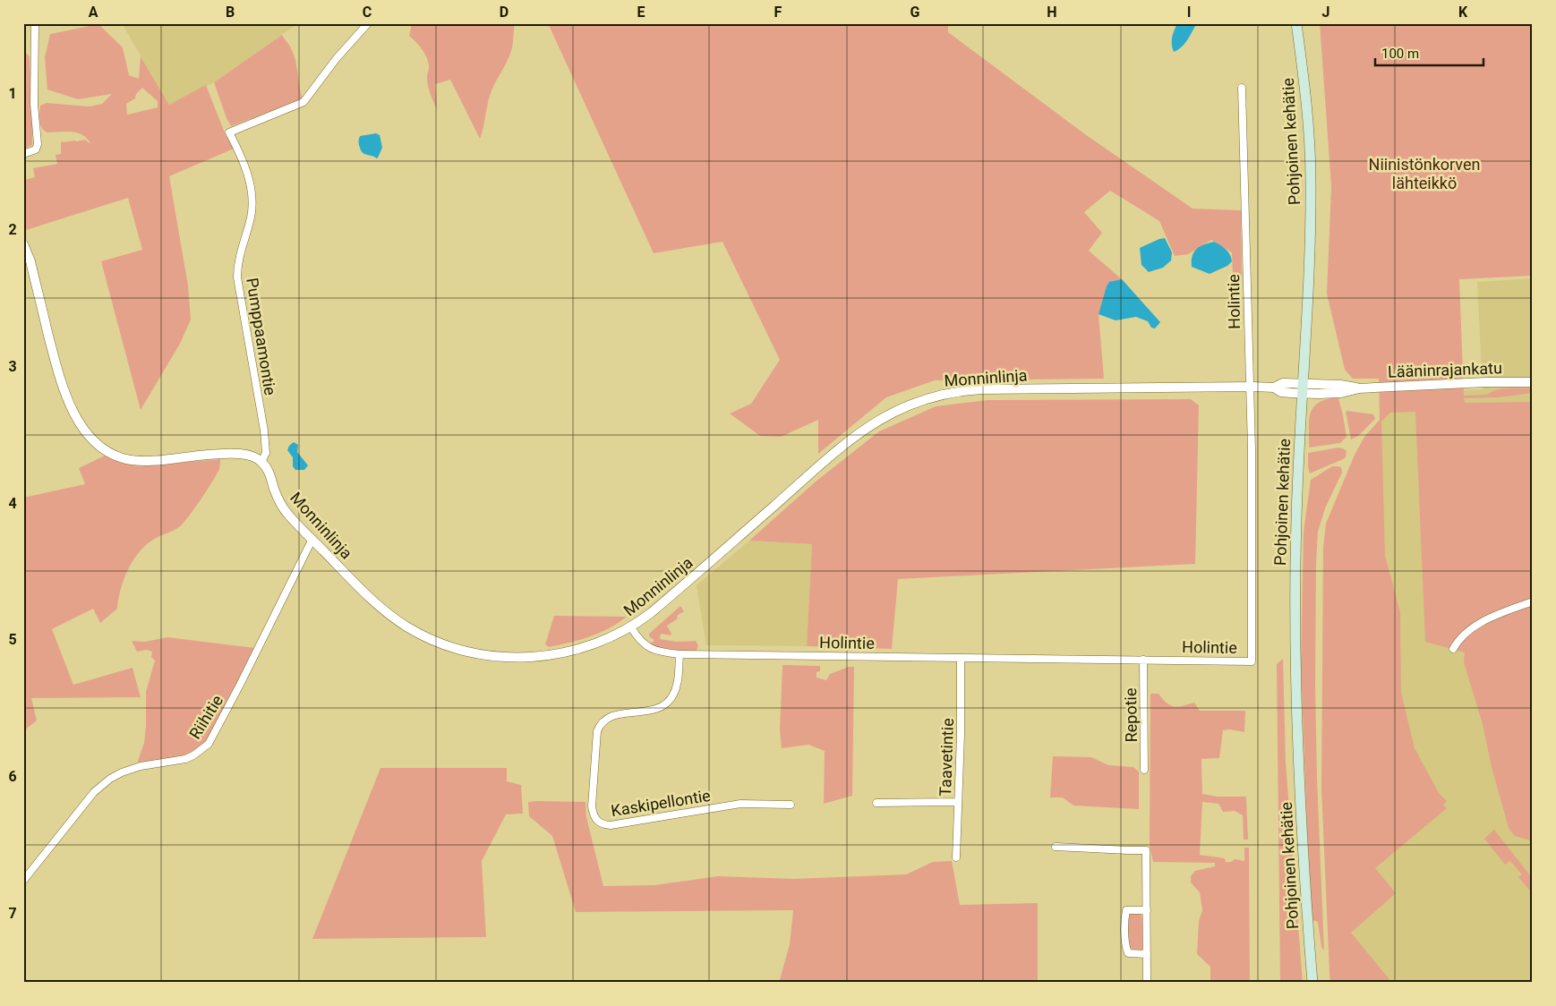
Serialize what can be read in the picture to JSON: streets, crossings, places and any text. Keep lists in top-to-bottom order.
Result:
{
  "streets": {
    "main road": ["Pohjoinen kehätie"],
    "street": [
      "Holintie",
      "Pumppaamontie",
      "Lääninrajankatu",
      "Monninlinja",
      "Repotie",
      "Riihitie",
      "Taavetintie",
      "Kaskipellontie"
    ]
  },
  "crossings": [
    ["Pohjoinen kehätie", "Lääninrajankatu"],
    ["Pohjoinen kehätie", "Monninlinja"],
    ["Holintie", "Monninlinja"],
    ["Holintie", "Repotie"],
    ["Holintie", "Taavetintie"],
    ["Holintie", "Kaskipellontie"],
    ["Pumppaamontie", "Monninlinja"],
    ["Lääninrajankatu", "Monninlinja"],
    ["Monninlinja", "Riihitie"]
  ],
  "parks": ["Niinistönkorven lähteikkö"],
  "scale_bar": "100 m",
  "grid": {
    "columns": [
      "A",
      "B",
      "C",
      "D",
      "E",
      "F",
      "G",
      "H",
      "I",
      "J",
      "K"
    ],
    "rows": [
      "1",
      "2",
      "3",
      "4",
      "5",
      "6",
      "7"
    ]
  }
}
